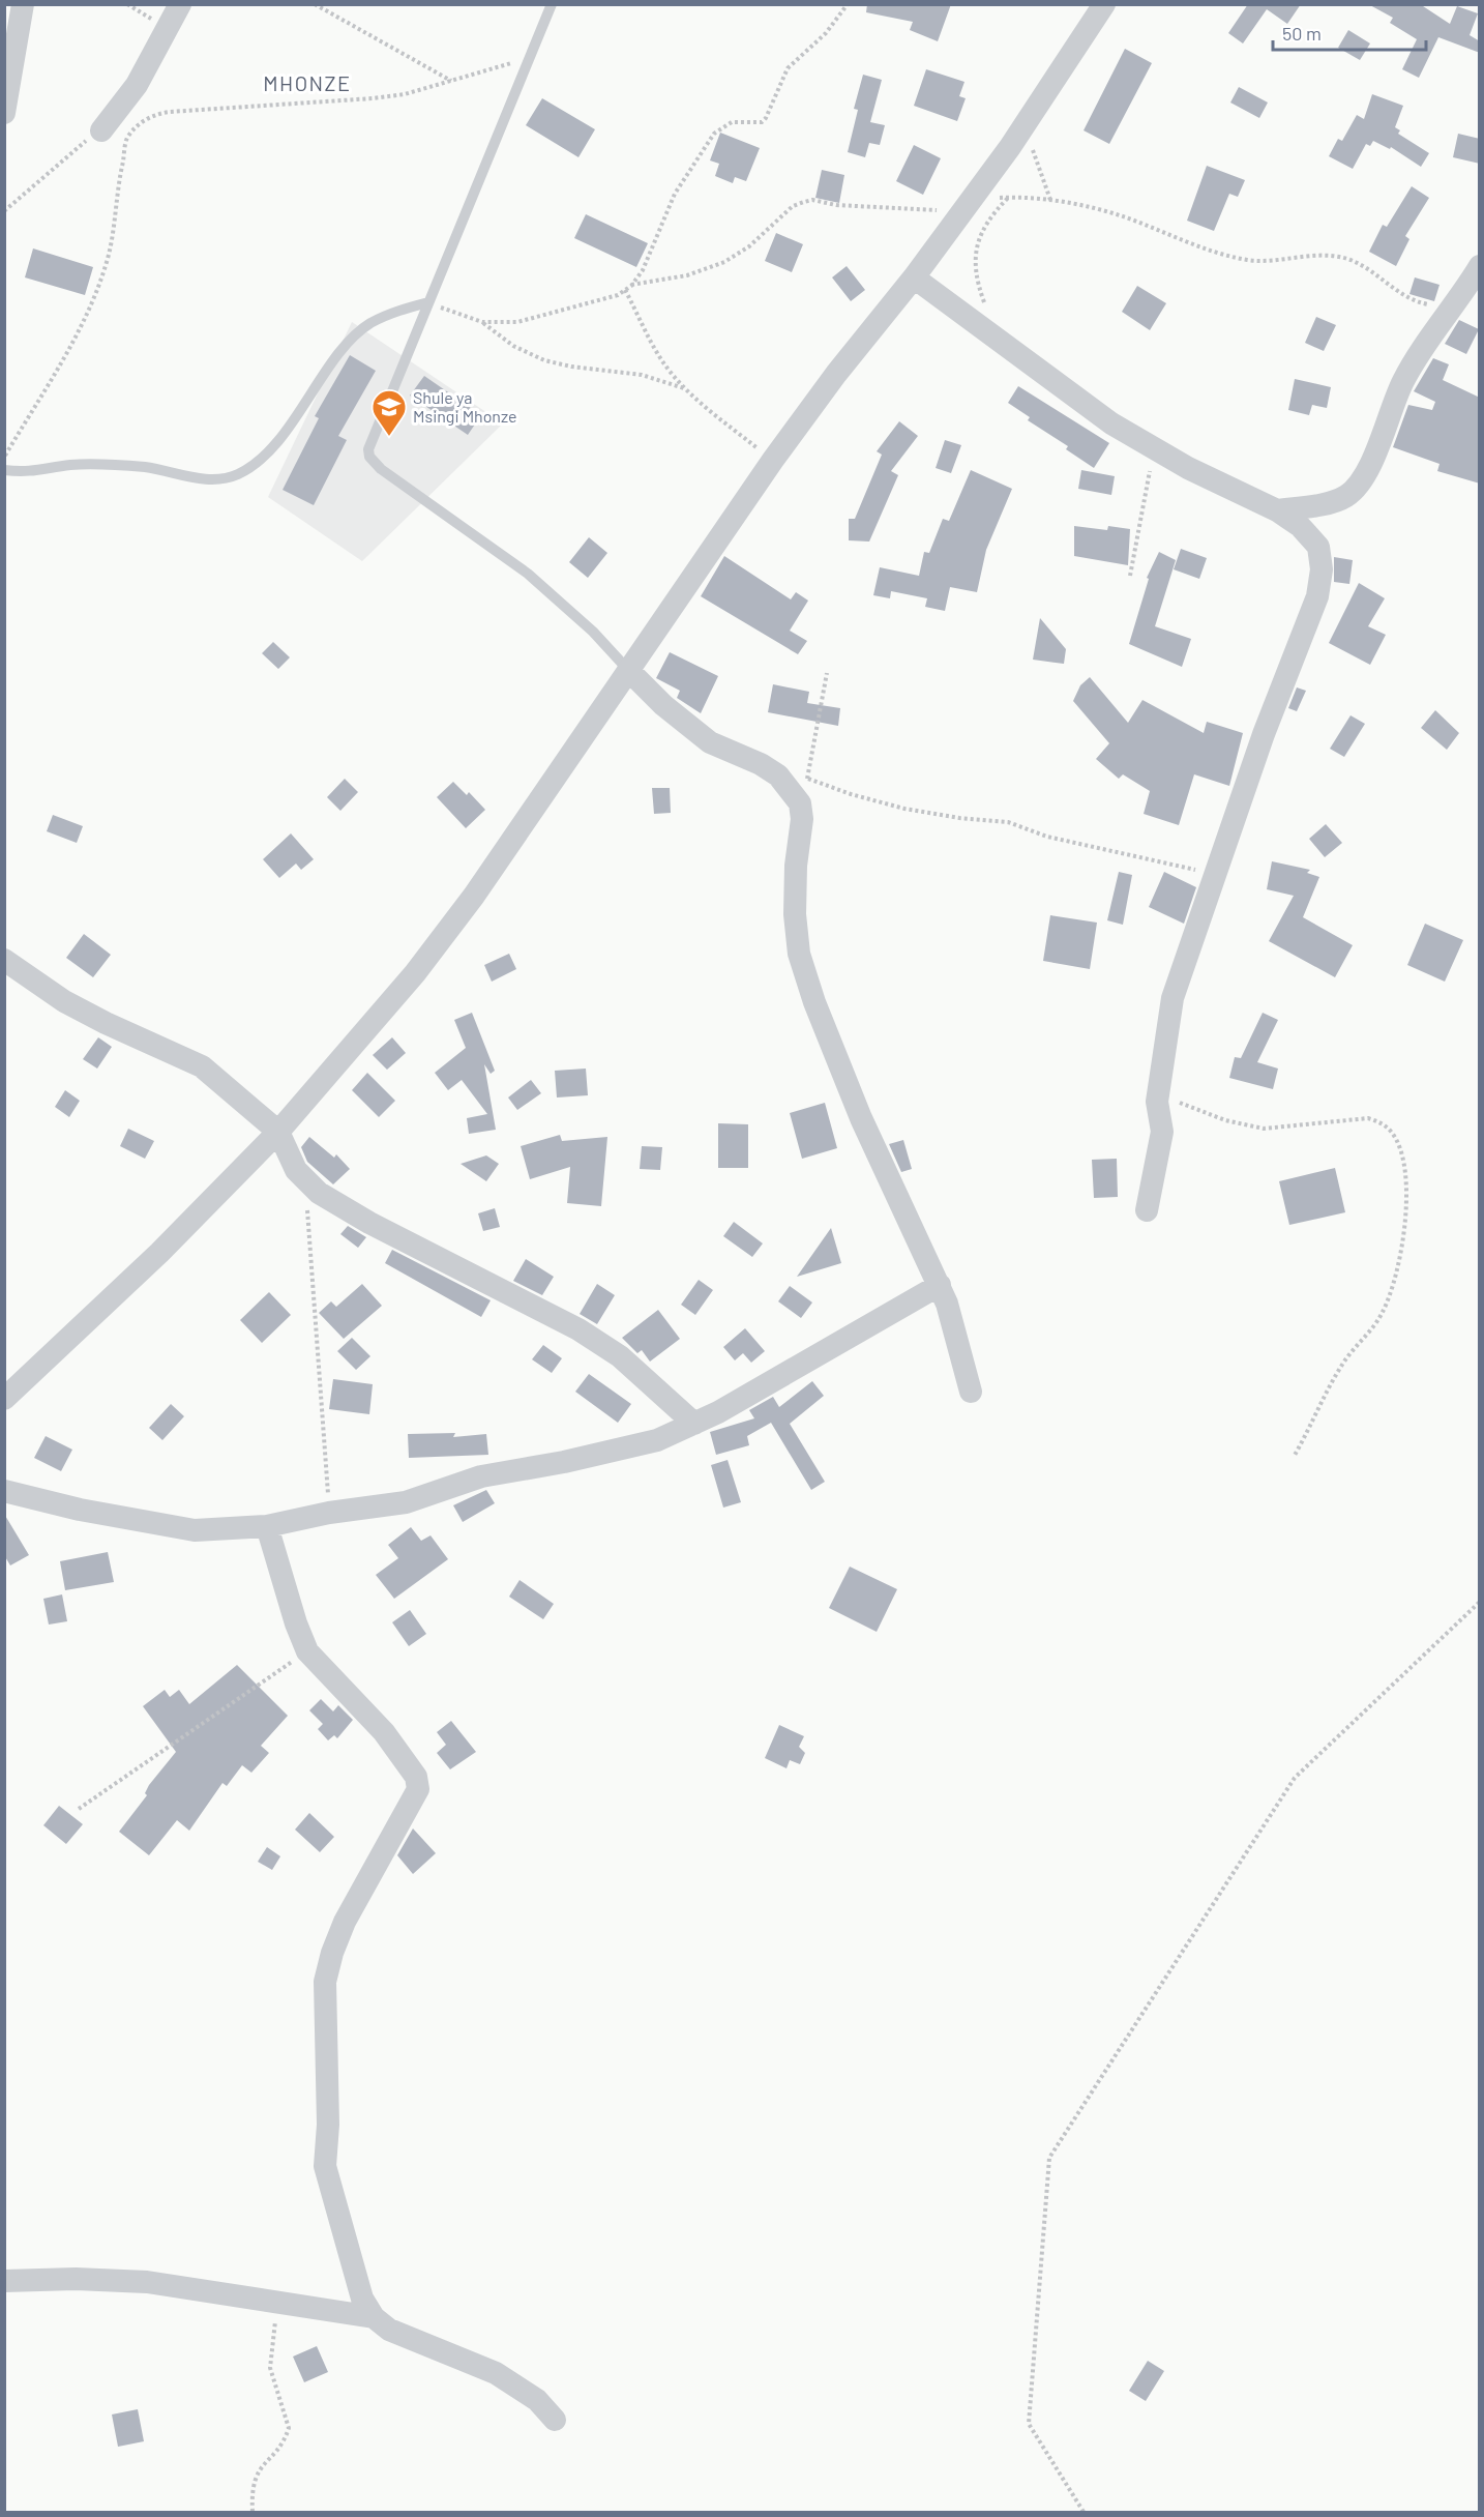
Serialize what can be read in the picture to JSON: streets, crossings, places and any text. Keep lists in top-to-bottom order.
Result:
{
  "districts": ["MHONZE"],
  "places": {
    "school or university": ["Shule ya Msingi Mhonze"]
  },
  "scale_bar": "50 m"
}
